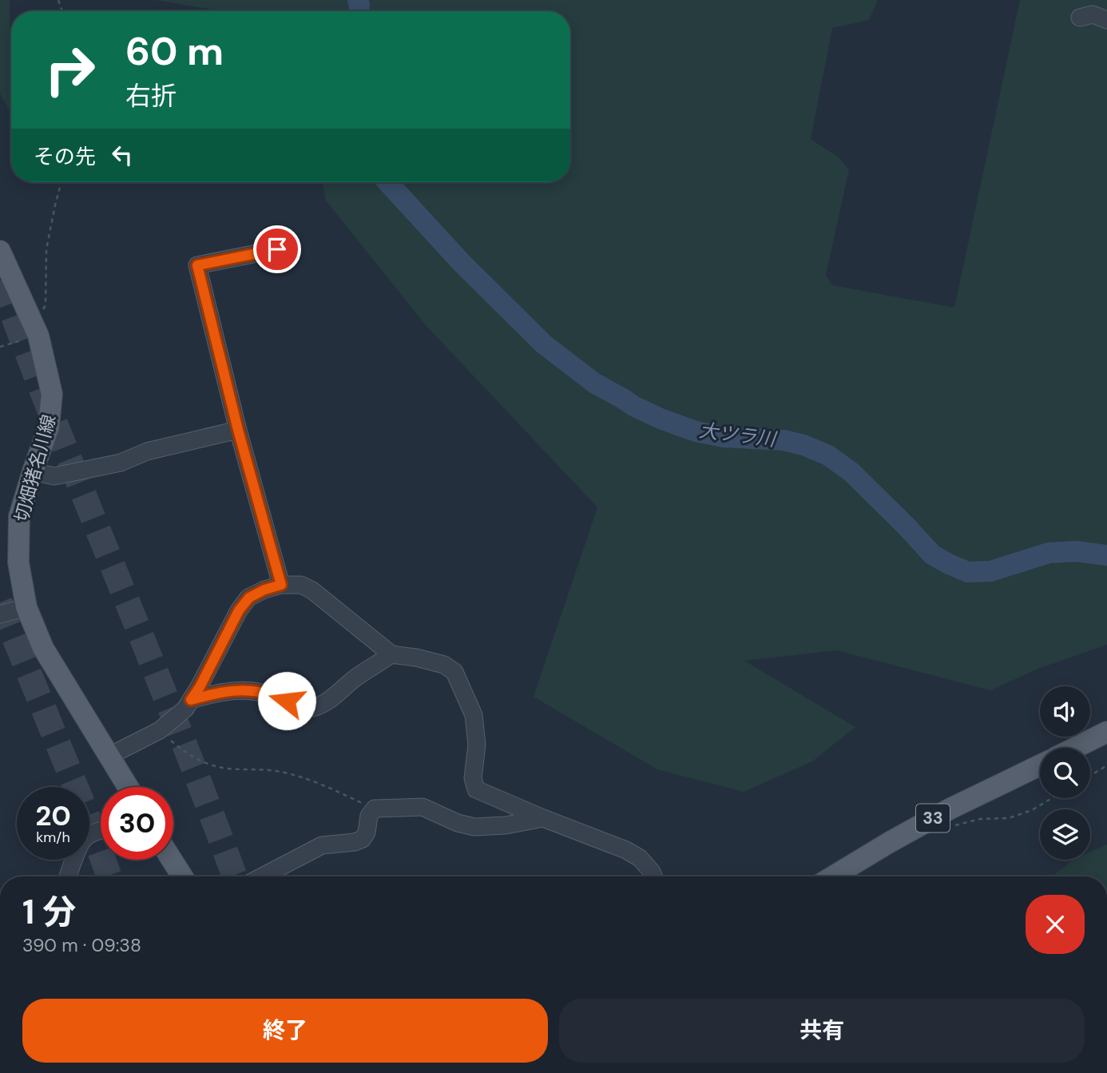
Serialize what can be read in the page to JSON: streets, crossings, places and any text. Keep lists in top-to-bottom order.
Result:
{
  "streets": {
    "main road": ["切畑猪名川線", "33"]
  },
  "water": ["大ツラ川"],
  "page": {
    "turn": ["60 m", "右折"],
    "then": "その先",
    "speed": "20 km/h",
    "limit": "30",
    "heading": ["1 分", "390 m · 09:38"],
    "buttons": ["終了", "共有"]
  }
}
